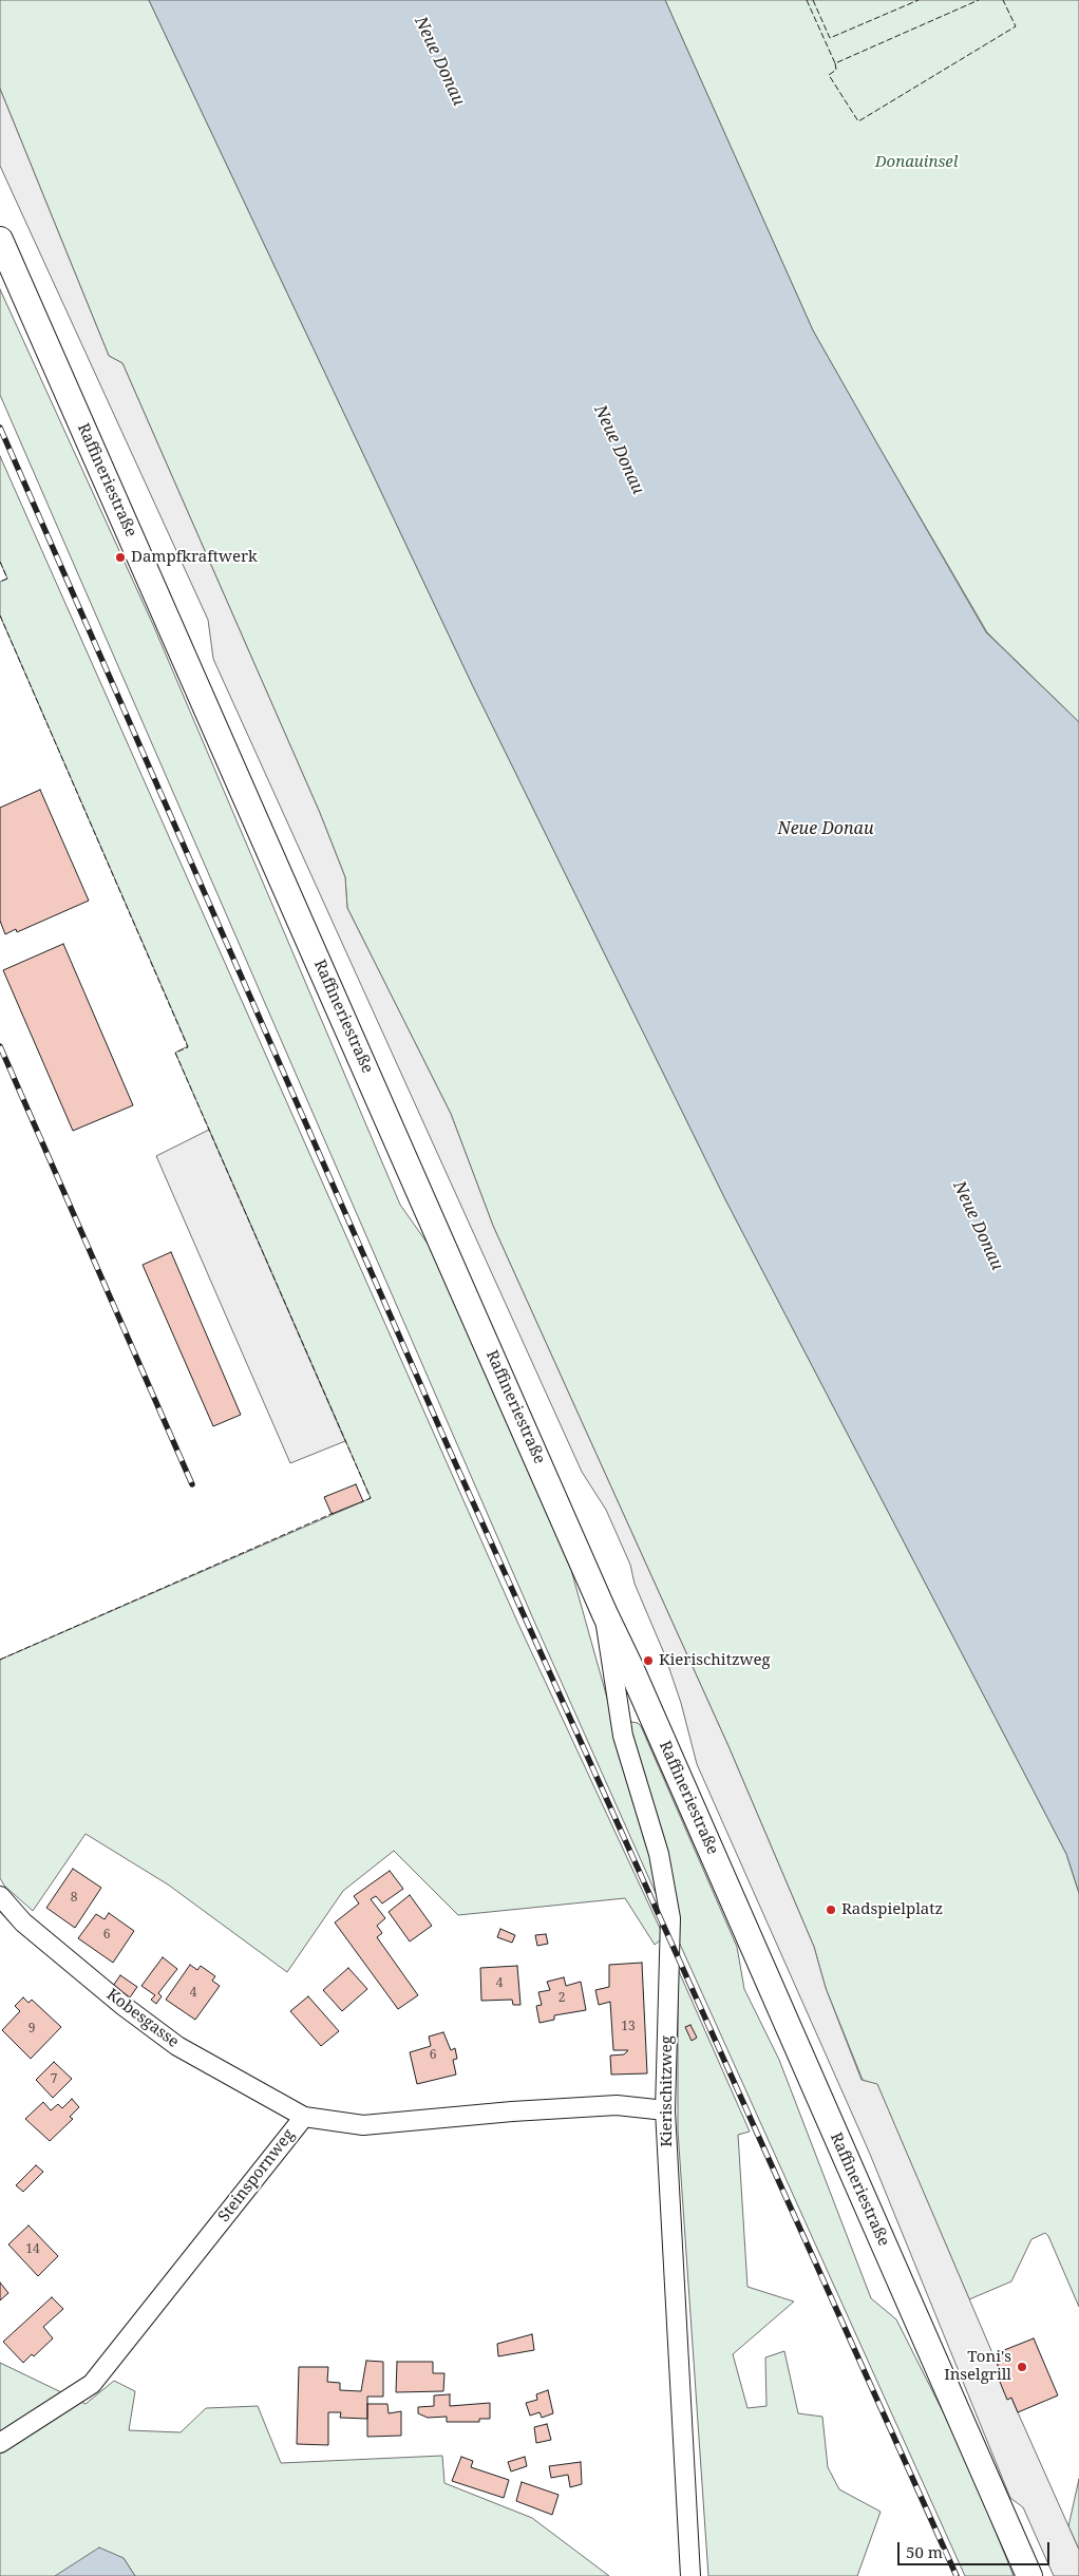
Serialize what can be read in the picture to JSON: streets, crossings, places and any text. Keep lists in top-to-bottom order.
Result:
{
  "streets": {
    "main road": ["Raffineriestraße"],
    "street": ["Kobesgasse", "Kierischitzweg", "Steinspornweg"]
  },
  "crossings": [
    ["Raffineriestraße", "Kierischitzweg"],
    ["Kobesgasse", "Steinspornweg"],
    ["Kierischitzweg", "Steinspornweg"]
  ],
  "water": ["Neue Donau"],
  "parks": ["Donauinsel"],
  "places": [
    "Dampfkraftwerk",
    "Kierischitzweg",
    "Radspielplatz",
    "Toni's Inselgrill"
  ],
  "house_numbers": [
    "8",
    "6",
    "4",
    "4",
    "2",
    "13",
    "9",
    "6",
    "7",
    "14"
  ],
  "scale_bar": "50 m"
}
